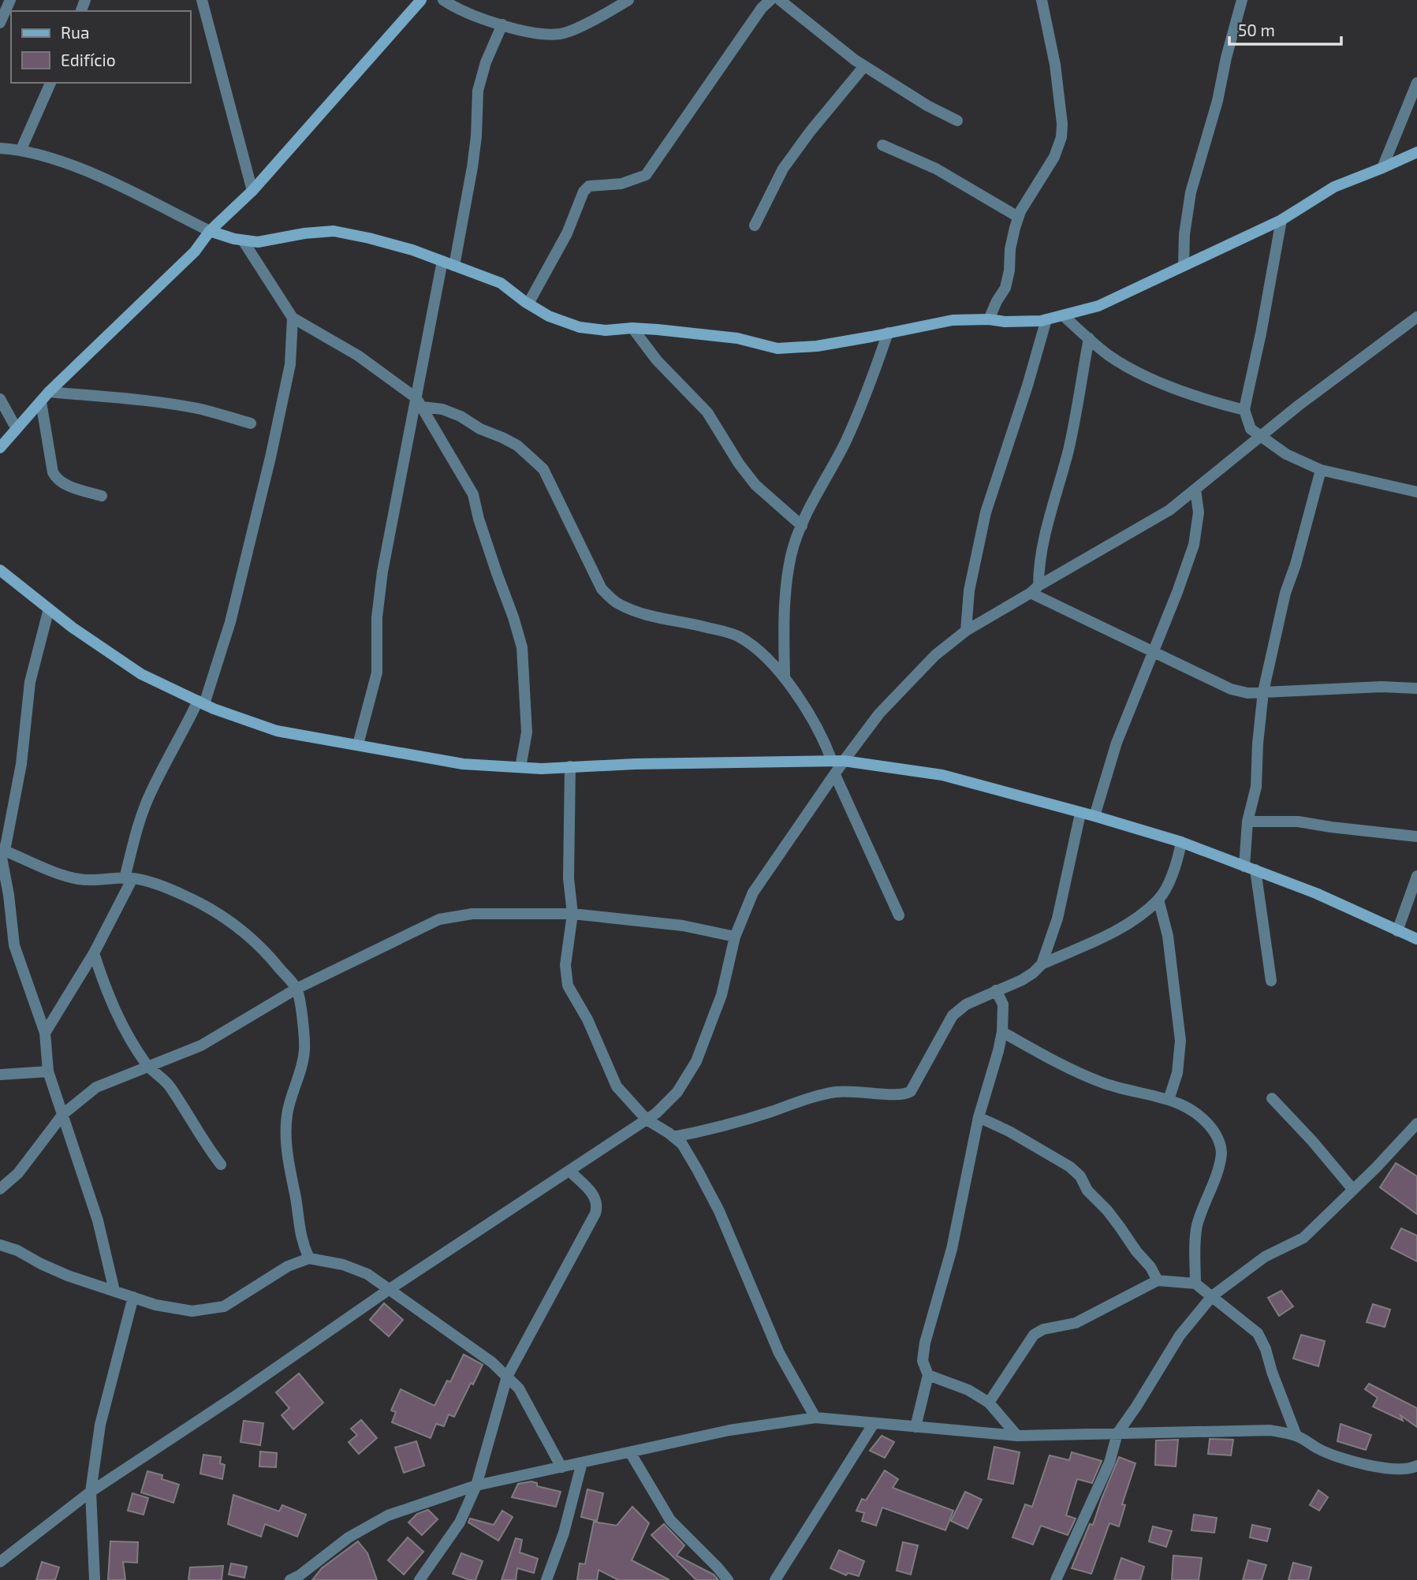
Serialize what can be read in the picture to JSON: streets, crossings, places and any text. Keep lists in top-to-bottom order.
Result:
{
  "legend": ["Rua", "Edifício"],
  "scale_bar": "50 m"
}
